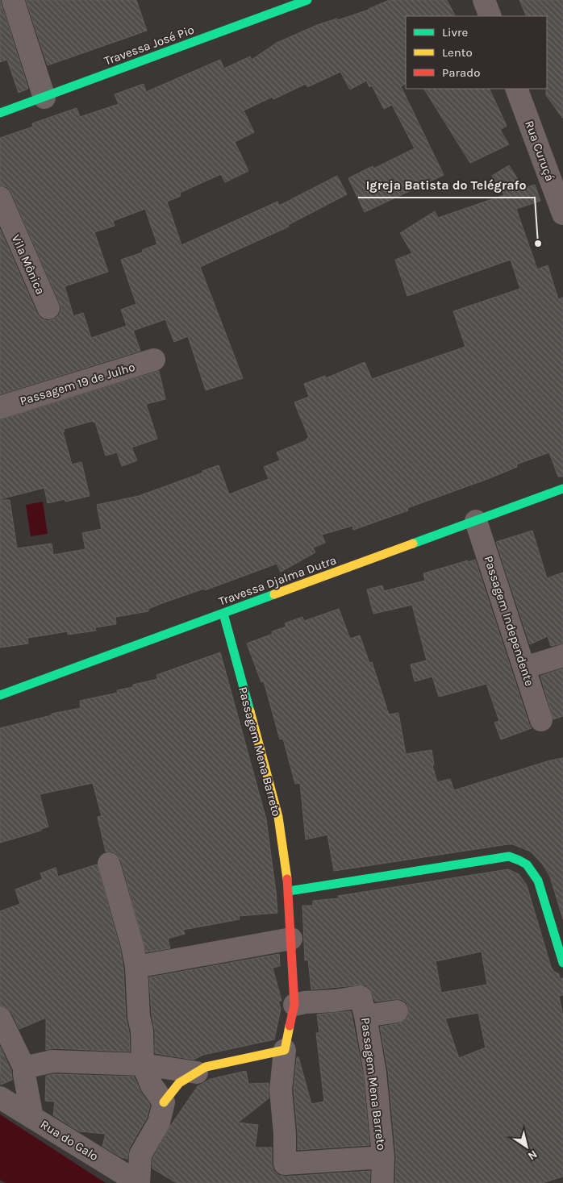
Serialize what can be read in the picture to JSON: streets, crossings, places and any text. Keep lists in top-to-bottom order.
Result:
{
  "streets": {
    "street": [
      "Travessa José Pio",
      "Rua Curuçá",
      "Vila Mônica",
      "Passagem 19 de Julho",
      "Travessa Djalma Dutra",
      "Passagem Independente",
      "Passagem Mena Barreto",
      "Rua do Galo"
    ]
  },
  "crossings": [
    ["Travessa Djalma Dutra", "Passagem Independente"],
    ["Travessa Djalma Dutra", "Passagem Mena Barreto"]
  ],
  "places": ["Igreja Batista do Telégrafo"],
  "legend": ["Livre", "Lento", "Parado"],
  "north": "bottom right"
}
